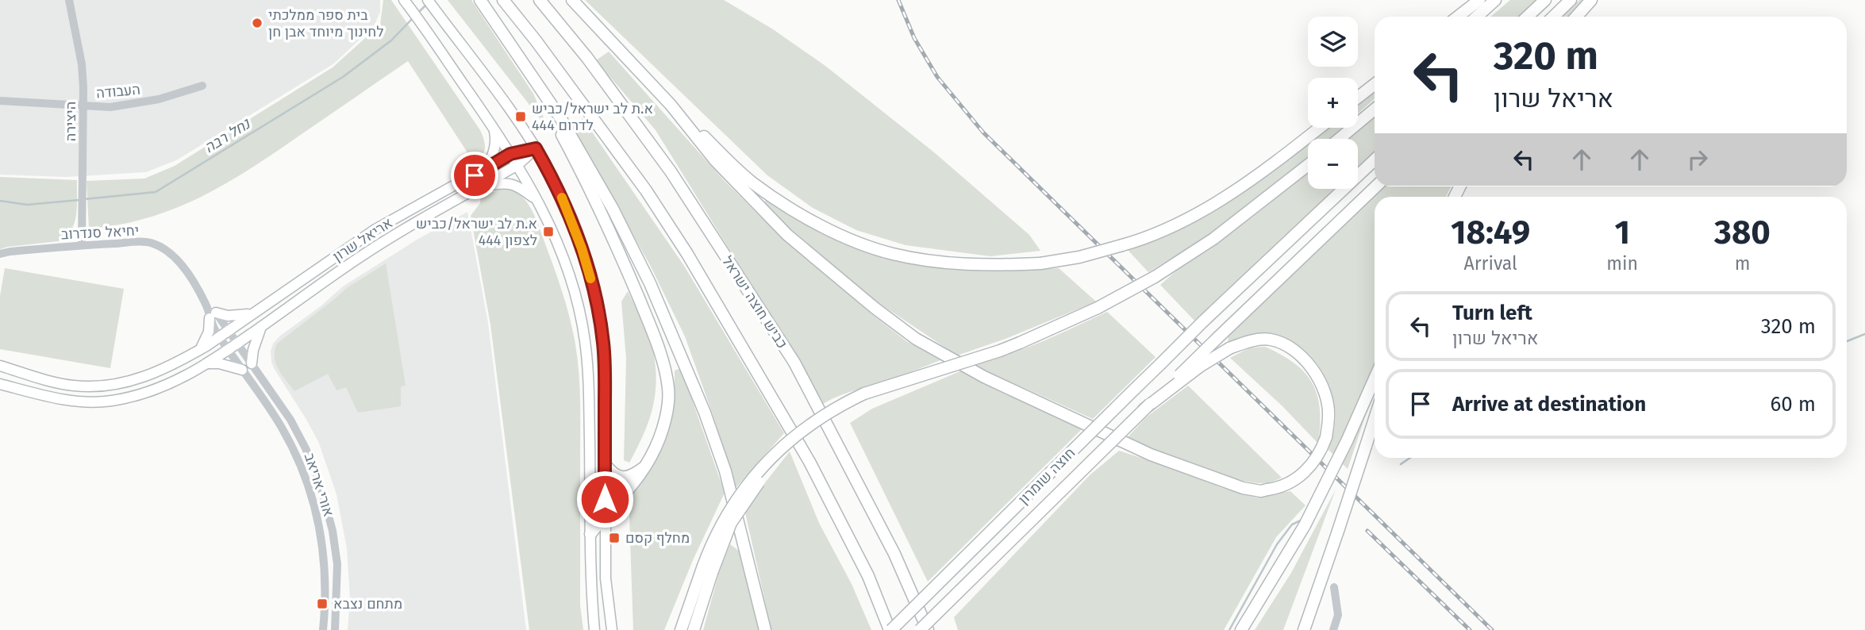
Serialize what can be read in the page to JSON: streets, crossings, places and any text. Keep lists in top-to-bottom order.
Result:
{
  "streets": {
    "highway": ["כביש חוצה ישראל", "חוצה שומרון"],
    "main road": ["אריאל שרון"],
    "street": [
      "העבודה",
      "היצירה",
      "יחיאל סנדרוב",
      "אורי אריאב"
    ]
  },
  "crossings": [
    ["העבודה", "היצירה"],
    ["היצירה", "יחיאל סנדרוב"],
    ["יחיאל סנדרוב", "אריאל שרון"],
    ["יחיאל סנדרוב", "אורי אריאב"],
    ["אריאל שרון", "אורי אריאב"]
  ],
  "water": ["נחל רבה"],
  "places": {
    "other": ["בית ספר ממלכתי לחינוך מיוחד אבן חן"],
    "transit": [
      "א.ת לב ישראל/כביש 444 לדרום",
      "א.ת לב ישראל/כביש 444 לצפון",
      "מחלף קסם",
      "מתחם נצבא"
    ]
  },
  "page": {
    "map_buttons": ["+", "−"],
    "turn": ["320 m", "אריאל שרון"],
    "eta": [
      "18:49",
      "Arrival",
      "1",
      "min",
      "380",
      "m"
    ],
    "list": [
      {
        "name": "Turn left",
        "note": "אריאל שרון",
        "value": "320 m"
      },
      {
        "name": "Arrive at destination",
        "value": "60 m"
      }
    ]
  }
}
